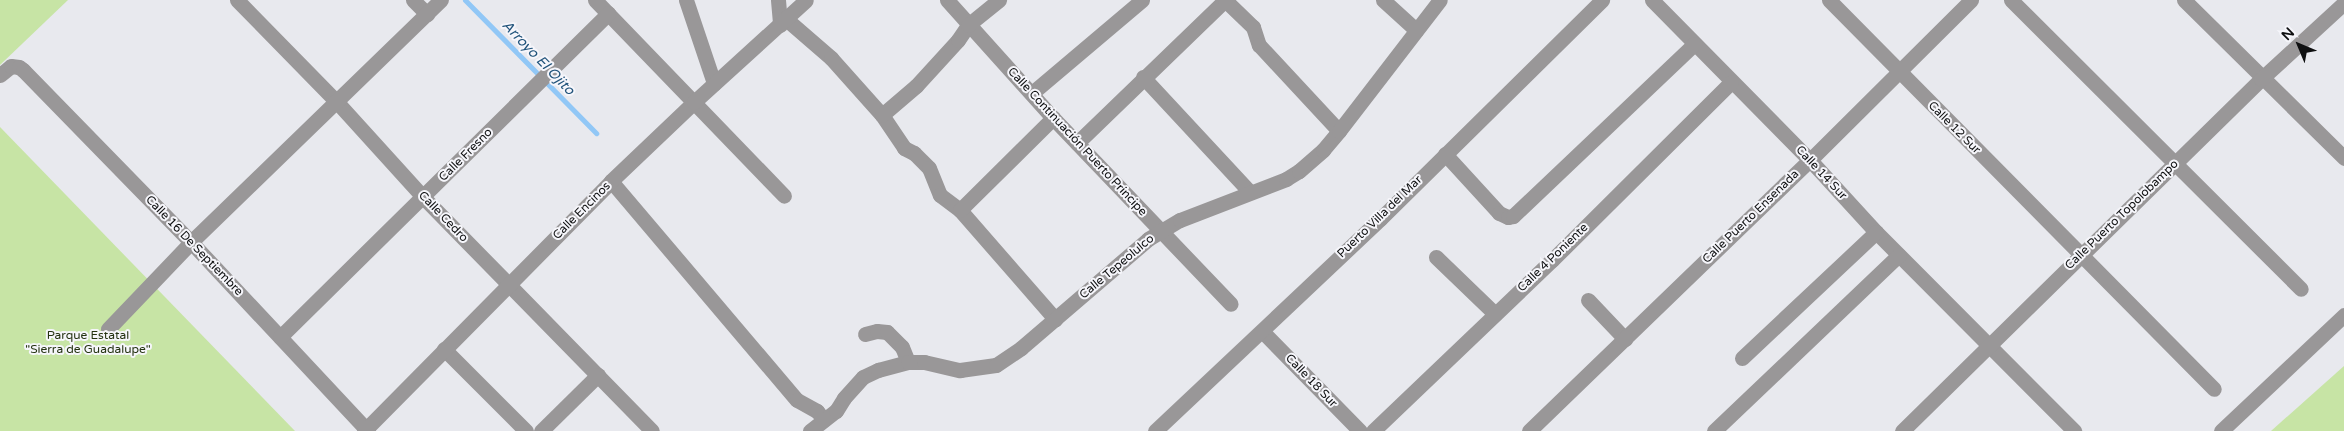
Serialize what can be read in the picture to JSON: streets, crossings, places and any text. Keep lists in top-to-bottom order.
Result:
{
  "streets": {
    "street": [
      "Calle 12 Sur",
      "Calle Continuación Puerto Príncipe",
      "Calle Fresno",
      "Calle 14 Sur",
      "Calle Encinos",
      "Calle Puerto Topolobampo",
      "Calle Cedro",
      "Puerto Villa del Mar",
      "Calle Puerto Ensenada",
      "Calle 16 De Septiembre",
      "Calle 4 Poniente",
      "Calle Tepeolulco",
      "Calle 18 Sur"
    ]
  },
  "crossings": [
    ["Calle 12 Sur", "Calle Puerto Topolobampo"],
    ["Calle 12 Sur", "Calle Puerto Ensenada"],
    ["Calle Continuación Puerto Príncipe", "Calle Tepeolulco"],
    ["Calle Fresno", "Calle Cedro"],
    ["Calle Fresno", "Calle 16 De Septiembre"],
    ["Calle 14 Sur", "Calle Puerto Topolobampo"],
    ["Calle 14 Sur", "Calle Puerto Ensenada"],
    ["Calle 14 Sur", "Calle 4 Poniente"],
    ["Calle Encinos", "Calle Cedro"],
    ["Calle Encinos", "Calle 16 De Septiembre"],
    ["Puerto Villa del Mar", "Calle 18 Sur"]
  ],
  "water": ["Arroyo El Ojito"],
  "parks": ["Parque Estatal \"Sierra de Guadalupe\""],
  "north": "top left"
}
